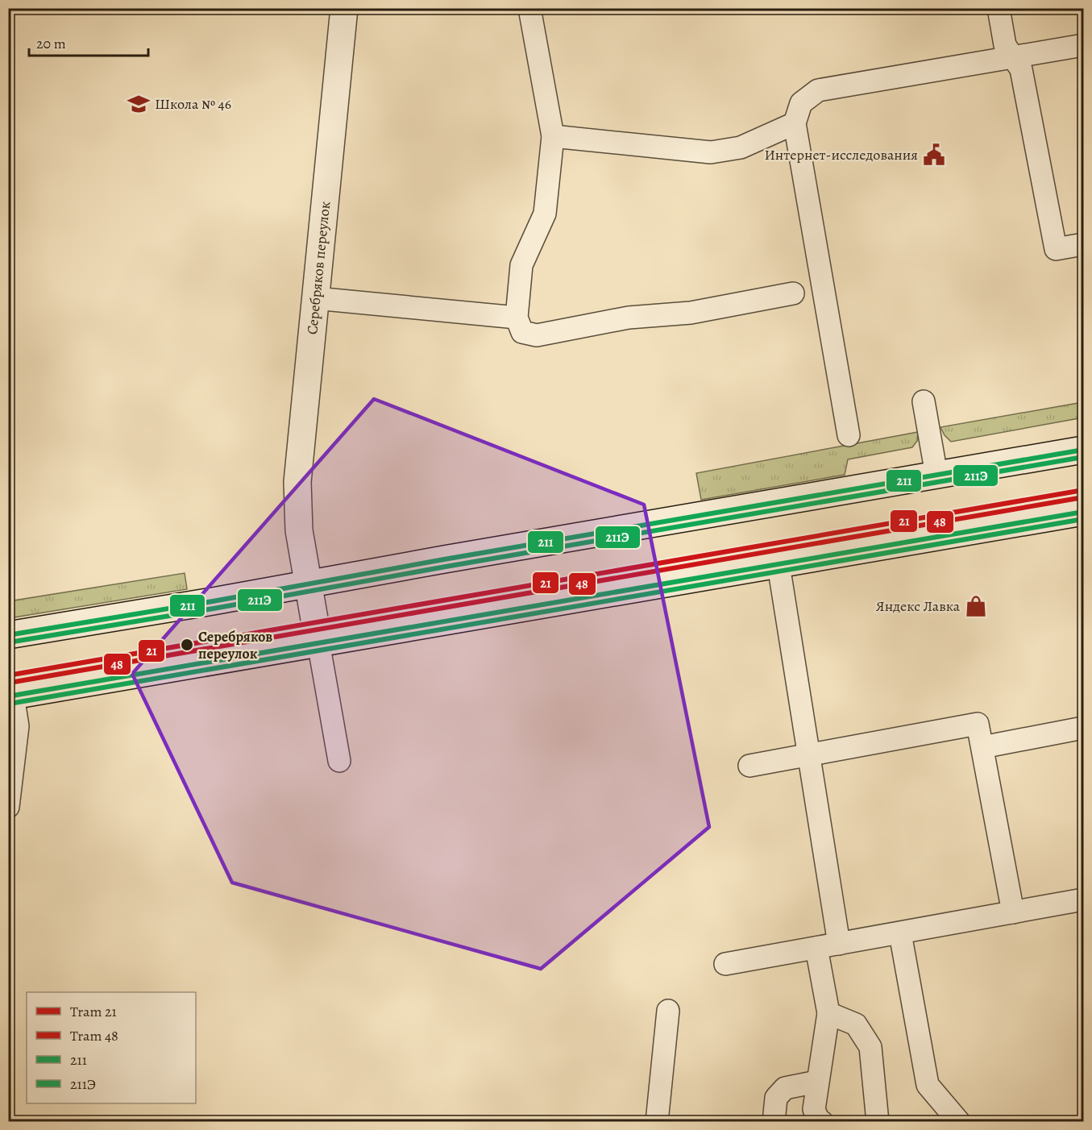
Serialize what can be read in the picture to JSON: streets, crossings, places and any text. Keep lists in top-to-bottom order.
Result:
{
  "streets": {
    "main road": ["Серебряков переулок"]
  },
  "places": {
    "school or university": ["Школа № 46"],
    "public building": ["Интернет-исследования"],
    "shop": ["Яндекс Лавка"],
    "other": ["Серебряков переулок"]
  },
  "lines": [
    "transit line 211",
    "transit line 211Э",
    "tram line 21",
    "tram line 48"
  ],
  "legend": [
    "Tram 21",
    "Tram 48",
    "211",
    "211Э"
  ],
  "scale_bar": "20 m"
}
